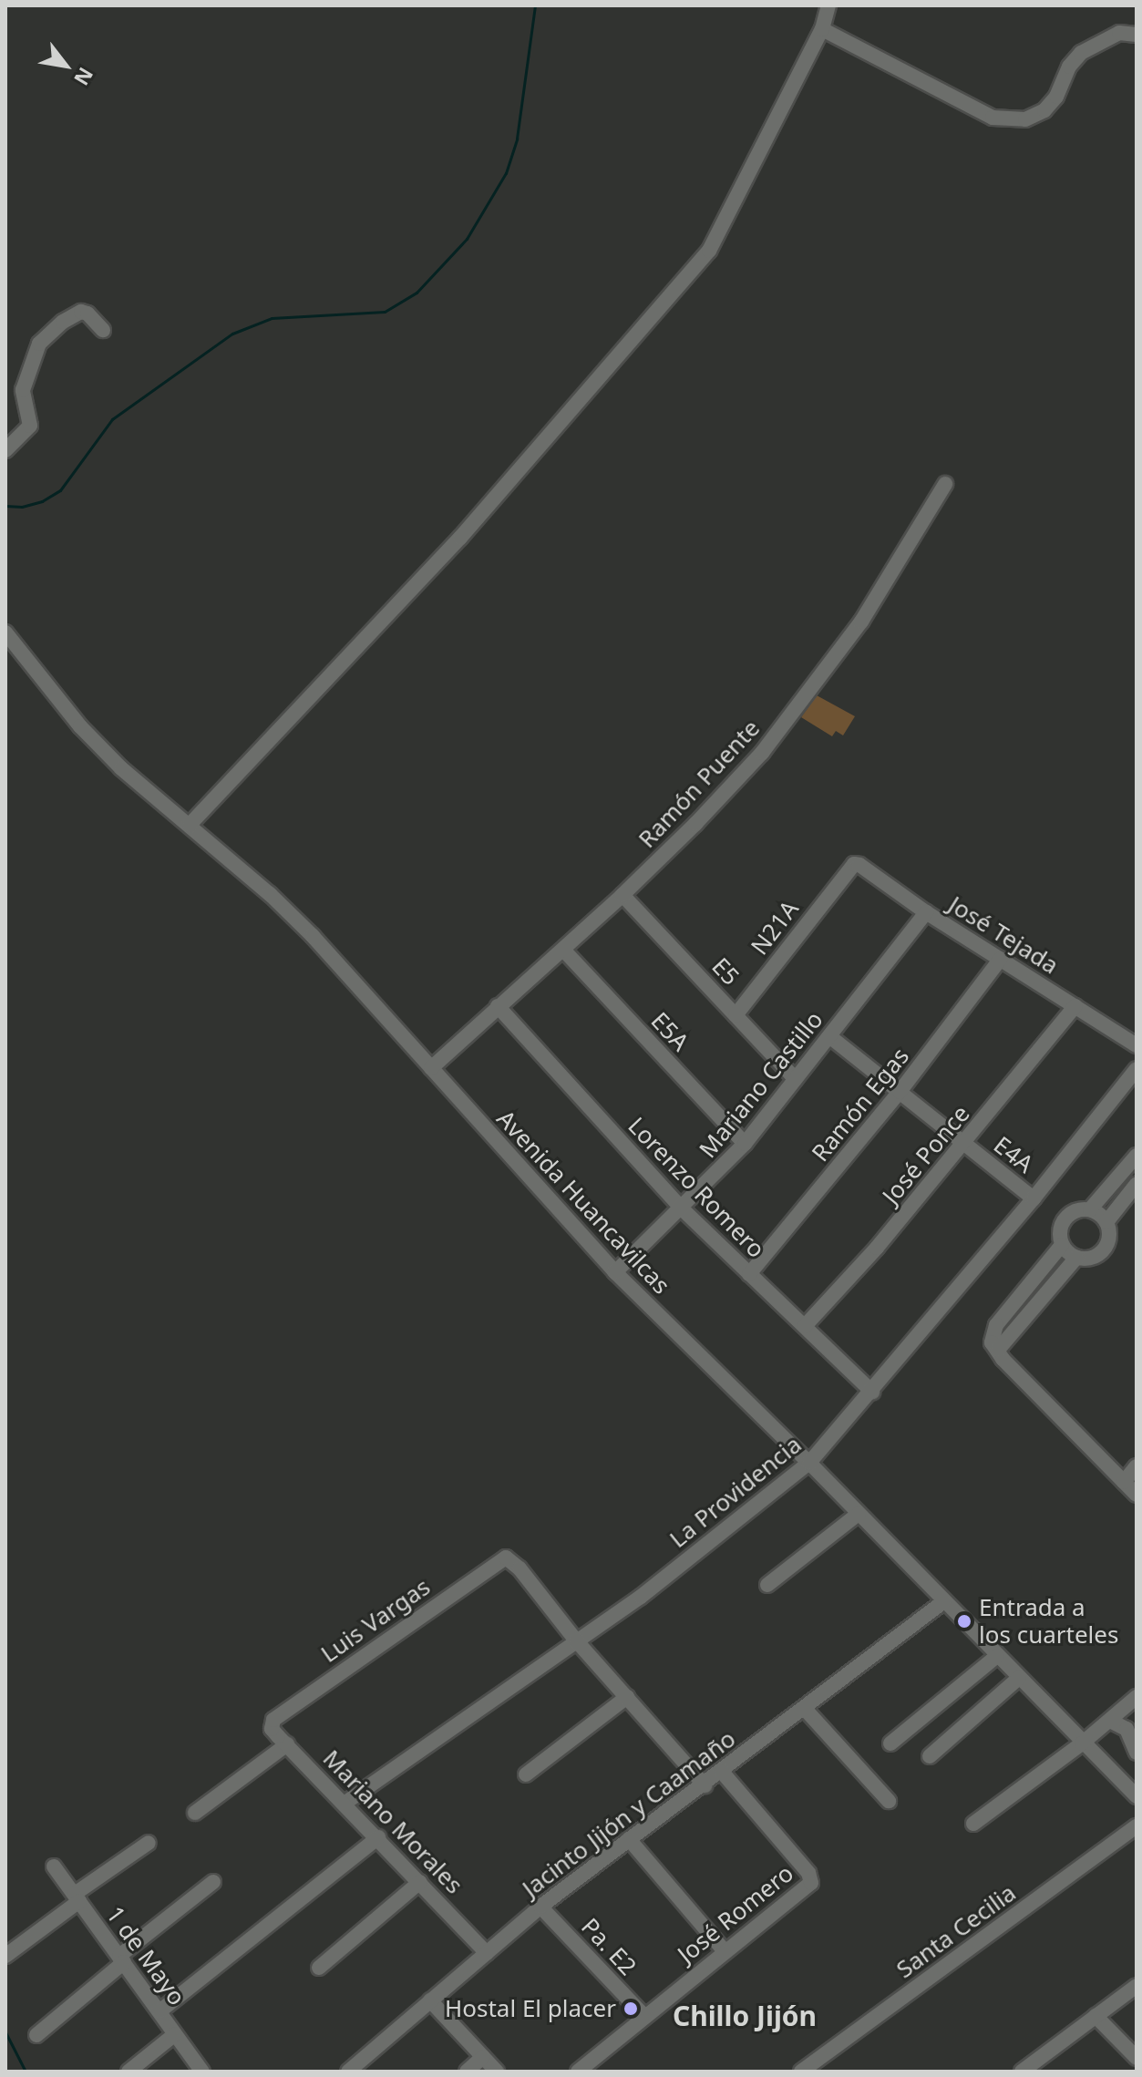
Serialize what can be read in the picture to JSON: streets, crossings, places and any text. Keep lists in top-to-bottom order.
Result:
{
  "streets": {
    "street": [
      "Ramón Puente",
      "N21A",
      "José Tejada",
      "E5",
      "E5A",
      "Mariano Castillo",
      "Ramón Egas",
      "José Ponce",
      "E4A",
      "Lorenzo Romero",
      "Avenida Huancavilcas",
      "La Providencia",
      "Luis Vargas",
      "Jacinto Jijón y Caamaño",
      "Mariano Morales",
      "José Romero",
      "Santa Cecilia",
      "Pa. E2",
      "1 de Mayo"
    ]
  },
  "crossings": [
    ["Ramón Puente", "E5"],
    ["Ramón Puente", "E5A"],
    ["Ramón Puente", "Lorenzo Romero"],
    ["Ramón Puente", "Avenida Huancavilcas"],
    ["N21A", "José Tejada"],
    ["N21A", "E5"],
    ["José Tejada", "Mariano Castillo"],
    ["José Tejada", "Ramón Egas"],
    ["José Tejada", "José Ponce"],
    ["E5", "Mariano Castillo"],
    ["E5A", "Mariano Castillo"],
    ["Mariano Castillo", "E4A"],
    ["Mariano Castillo", "Lorenzo Romero"],
    ["Mariano Castillo", "Avenida Huancavilcas"],
    ["Ramón Egas", "E4A"],
    ["Ramón Egas", "Lorenzo Romero"],
    ["José Ponce", "E4A"],
    ["José Ponce", "Lorenzo Romero"],
    ["E4A", "La Providencia"],
    ["Lorenzo Romero", "La Providencia"],
    ["Avenida Huancavilcas", "La Providencia"],
    ["Avenida Huancavilcas", "Jacinto Jijón y Caamaño"],
    ["La Providencia", "Luis Vargas"],
    ["La Providencia", "Mariano Morales"],
    ["Luis Vargas", "Mariano Morales"],
    ["Jacinto Jijón y Caamaño", "Mariano Morales"],
    ["Jacinto Jijón y Caamaño", "José Romero"],
    ["Jacinto Jijón y Caamaño", "Pa. E2"],
    ["José Romero", "Pa. E2"]
  ],
  "districts": ["Chillo Jijón"],
  "places": ["Entrada a los cuarteles", "Hostal El placer"],
  "north": "bottom right"
}
